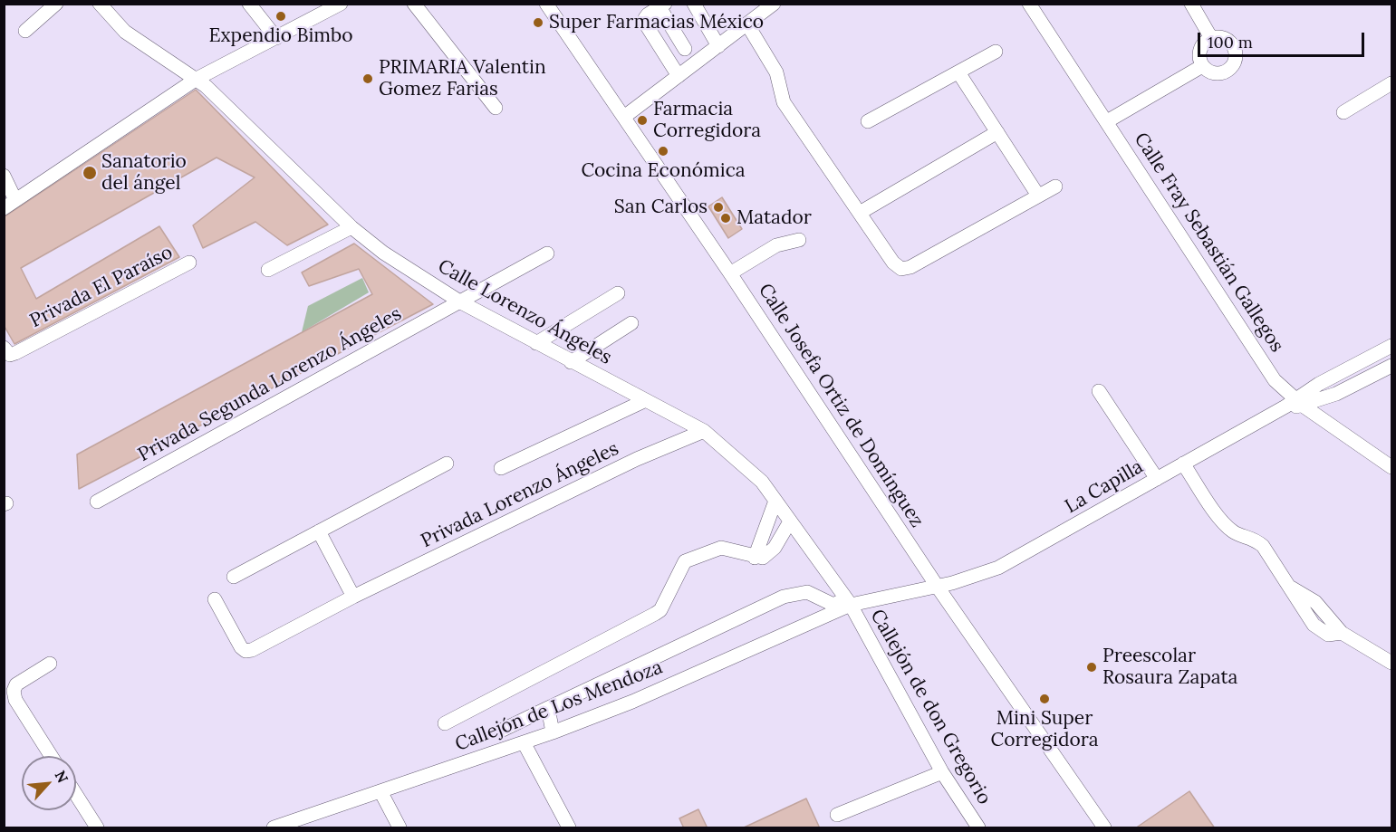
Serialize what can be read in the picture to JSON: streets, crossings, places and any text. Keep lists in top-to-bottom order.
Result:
{
  "streets": {
    "street": [
      "Calle Fray Sebastián Gallegos",
      "Privada El Paraíso",
      "Calle Lorenzo Ángeles",
      "Privada Segunda Lorenzo Ángeles",
      "Calle Josefa Ortiz de Domínguez",
      "La Capilla",
      "Privada Lorenzo Ángeles",
      "Callejón de Los Mendoza",
      "Callejón de don Gregorio"
    ]
  },
  "crossings": [
    ["Calle Fray Sebastián Gallegos", "La Capilla"],
    ["Calle Lorenzo Ángeles", "Privada Segunda Lorenzo Ángeles"],
    ["Calle Lorenzo Ángeles", "Privada Lorenzo Ángeles"],
    ["Calle Lorenzo Ángeles", "Callejón de Los Mendoza"],
    ["Calle Lorenzo Ángeles", "Callejón de don Gregorio"],
    ["Calle Josefa Ortiz de Domínguez", "La Capilla"],
    ["Callejón de Los Mendoza", "Callejón de don Gregorio"]
  ],
  "places": [
    "Expendio Bimbo",
    "Super Farmacias México",
    "PRIMARIA Valentin Gomez Farias",
    "Farmacia Corregidora",
    "Cocina Económica",
    "Sanatorio del ángel",
    "San Carlos",
    "Matador",
    "Preescolar Rosaura Zapata",
    "Mini Super Corregidora"
  ],
  "scale_bar": "100 m",
  "north": "top right"
}
